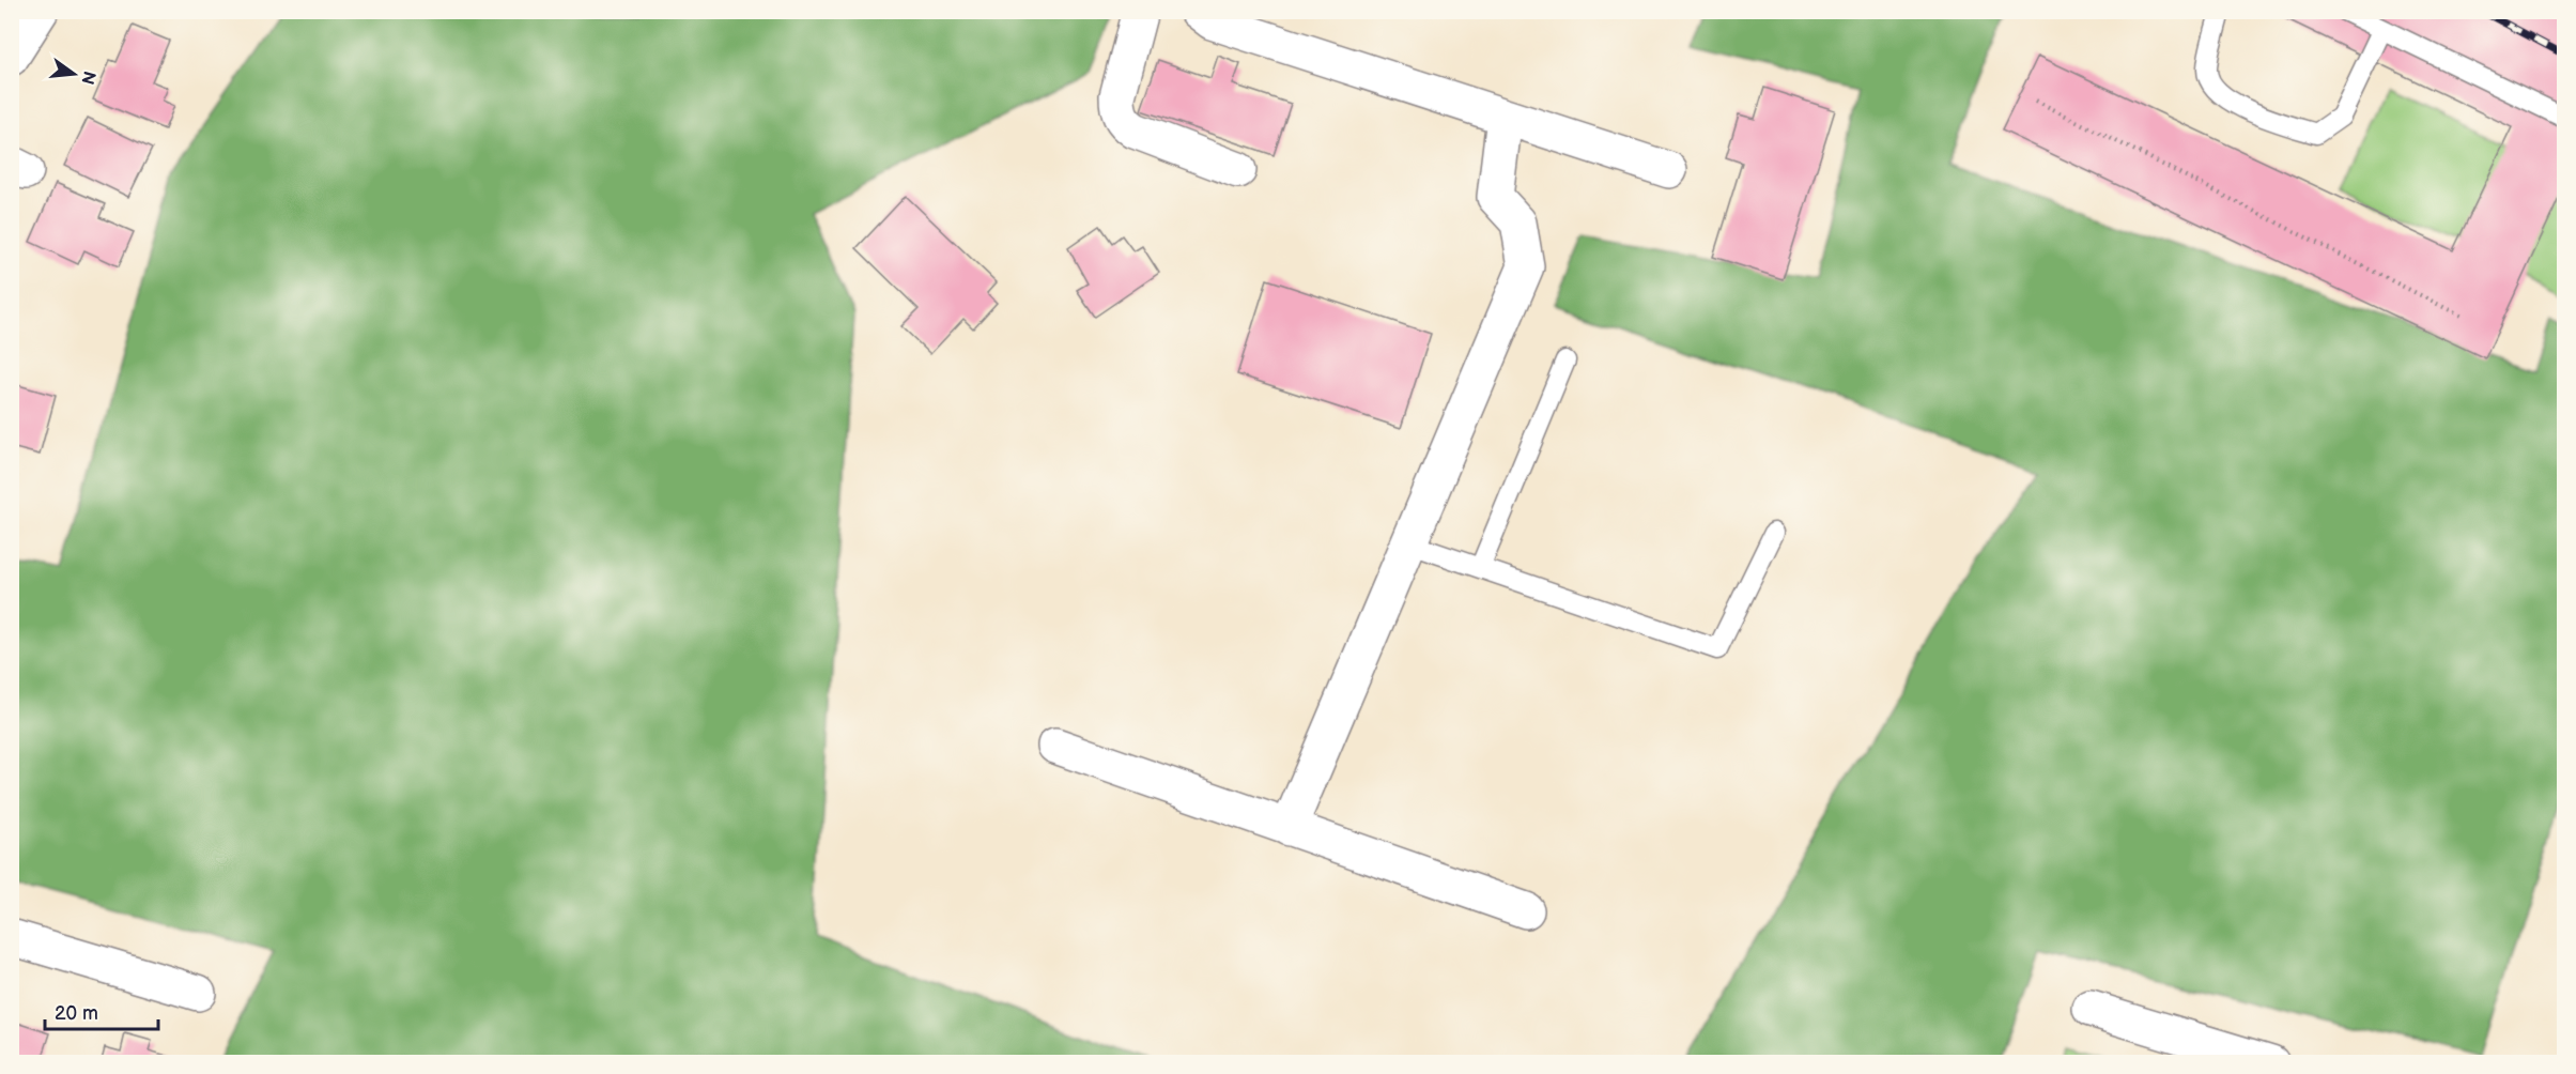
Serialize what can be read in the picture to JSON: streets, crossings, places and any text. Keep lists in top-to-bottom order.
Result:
{
  "scale_bar": "20 m",
  "north": "right"
}
